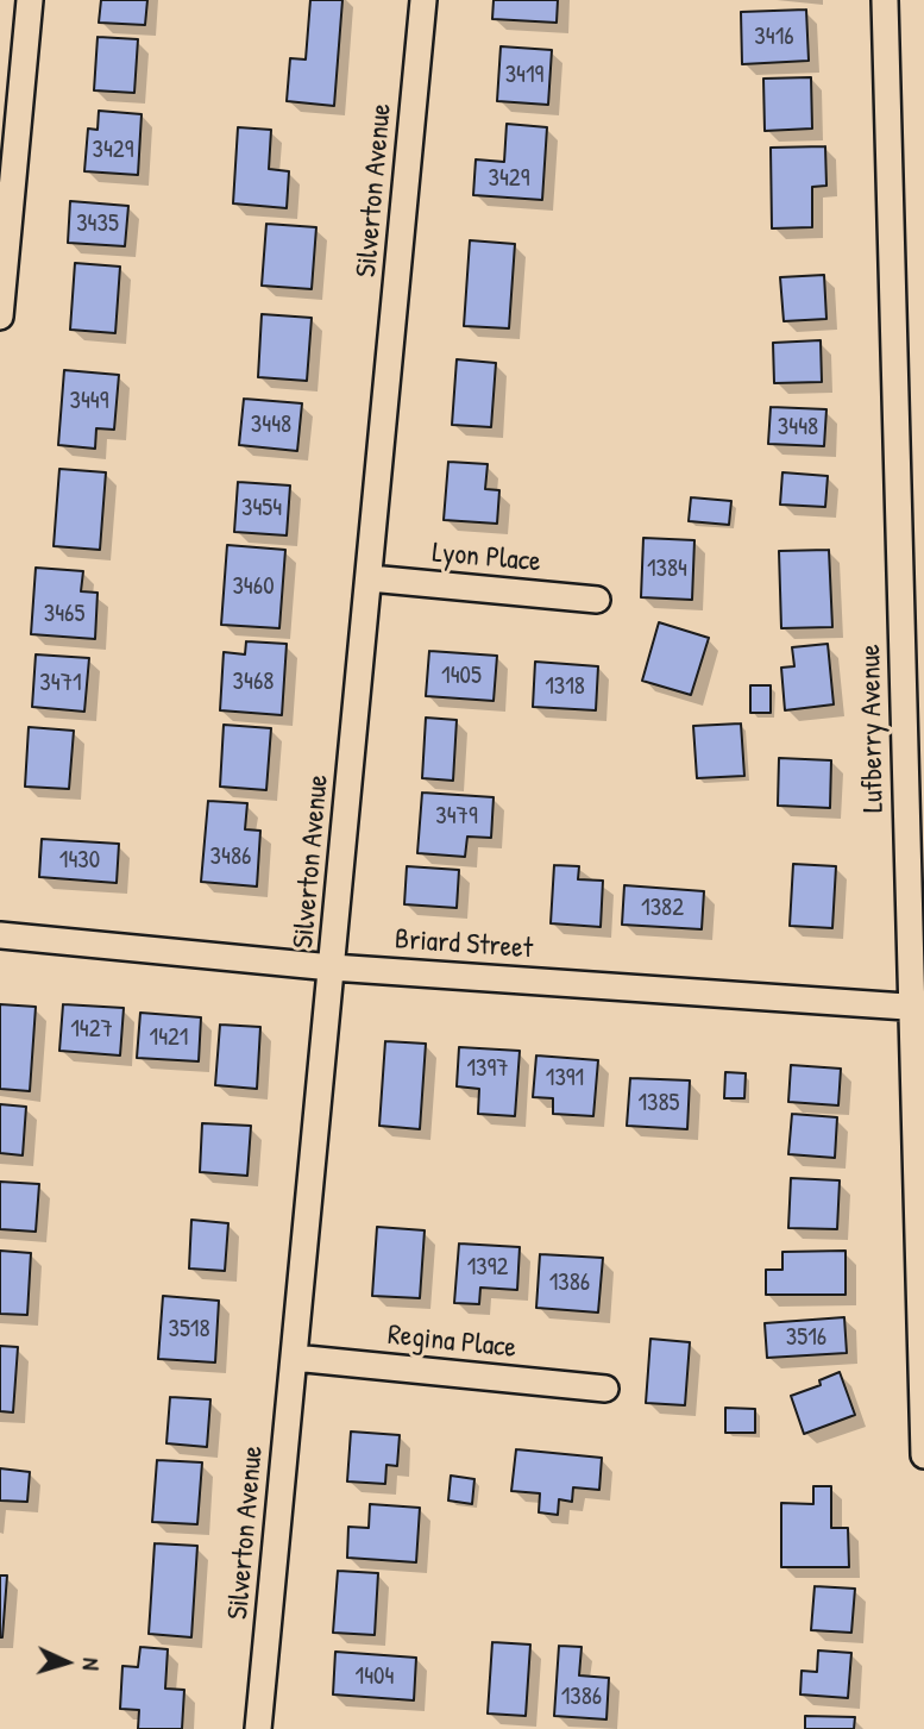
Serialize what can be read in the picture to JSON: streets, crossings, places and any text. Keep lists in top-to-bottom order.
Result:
{
  "streets": {
    "street": [
      "Silverton Avenue",
      "Lyon Place",
      "Lufberry Avenue",
      "Briard Street",
      "Regina Place"
    ]
  },
  "crossings": [
    ["Silverton Avenue", "Lyon Place"],
    ["Silverton Avenue", "Briard Street"],
    ["Silverton Avenue", "Regina Place"],
    ["Lufberry Avenue", "Briard Street"]
  ],
  "house_numbers": [
    "3416",
    "3419",
    "3429",
    "3429",
    "3435",
    "3449",
    "3448",
    "3448",
    "3454",
    "1384",
    "3460",
    "3465",
    "1405",
    "3468",
    "3471",
    "1318",
    "3479",
    "3486",
    "1430",
    "1382",
    "1427",
    "1421",
    "1397",
    "1391",
    "1385",
    "1392",
    "1386",
    "3518",
    "3516",
    "1404",
    "1386"
  ],
  "north": "right"
}
